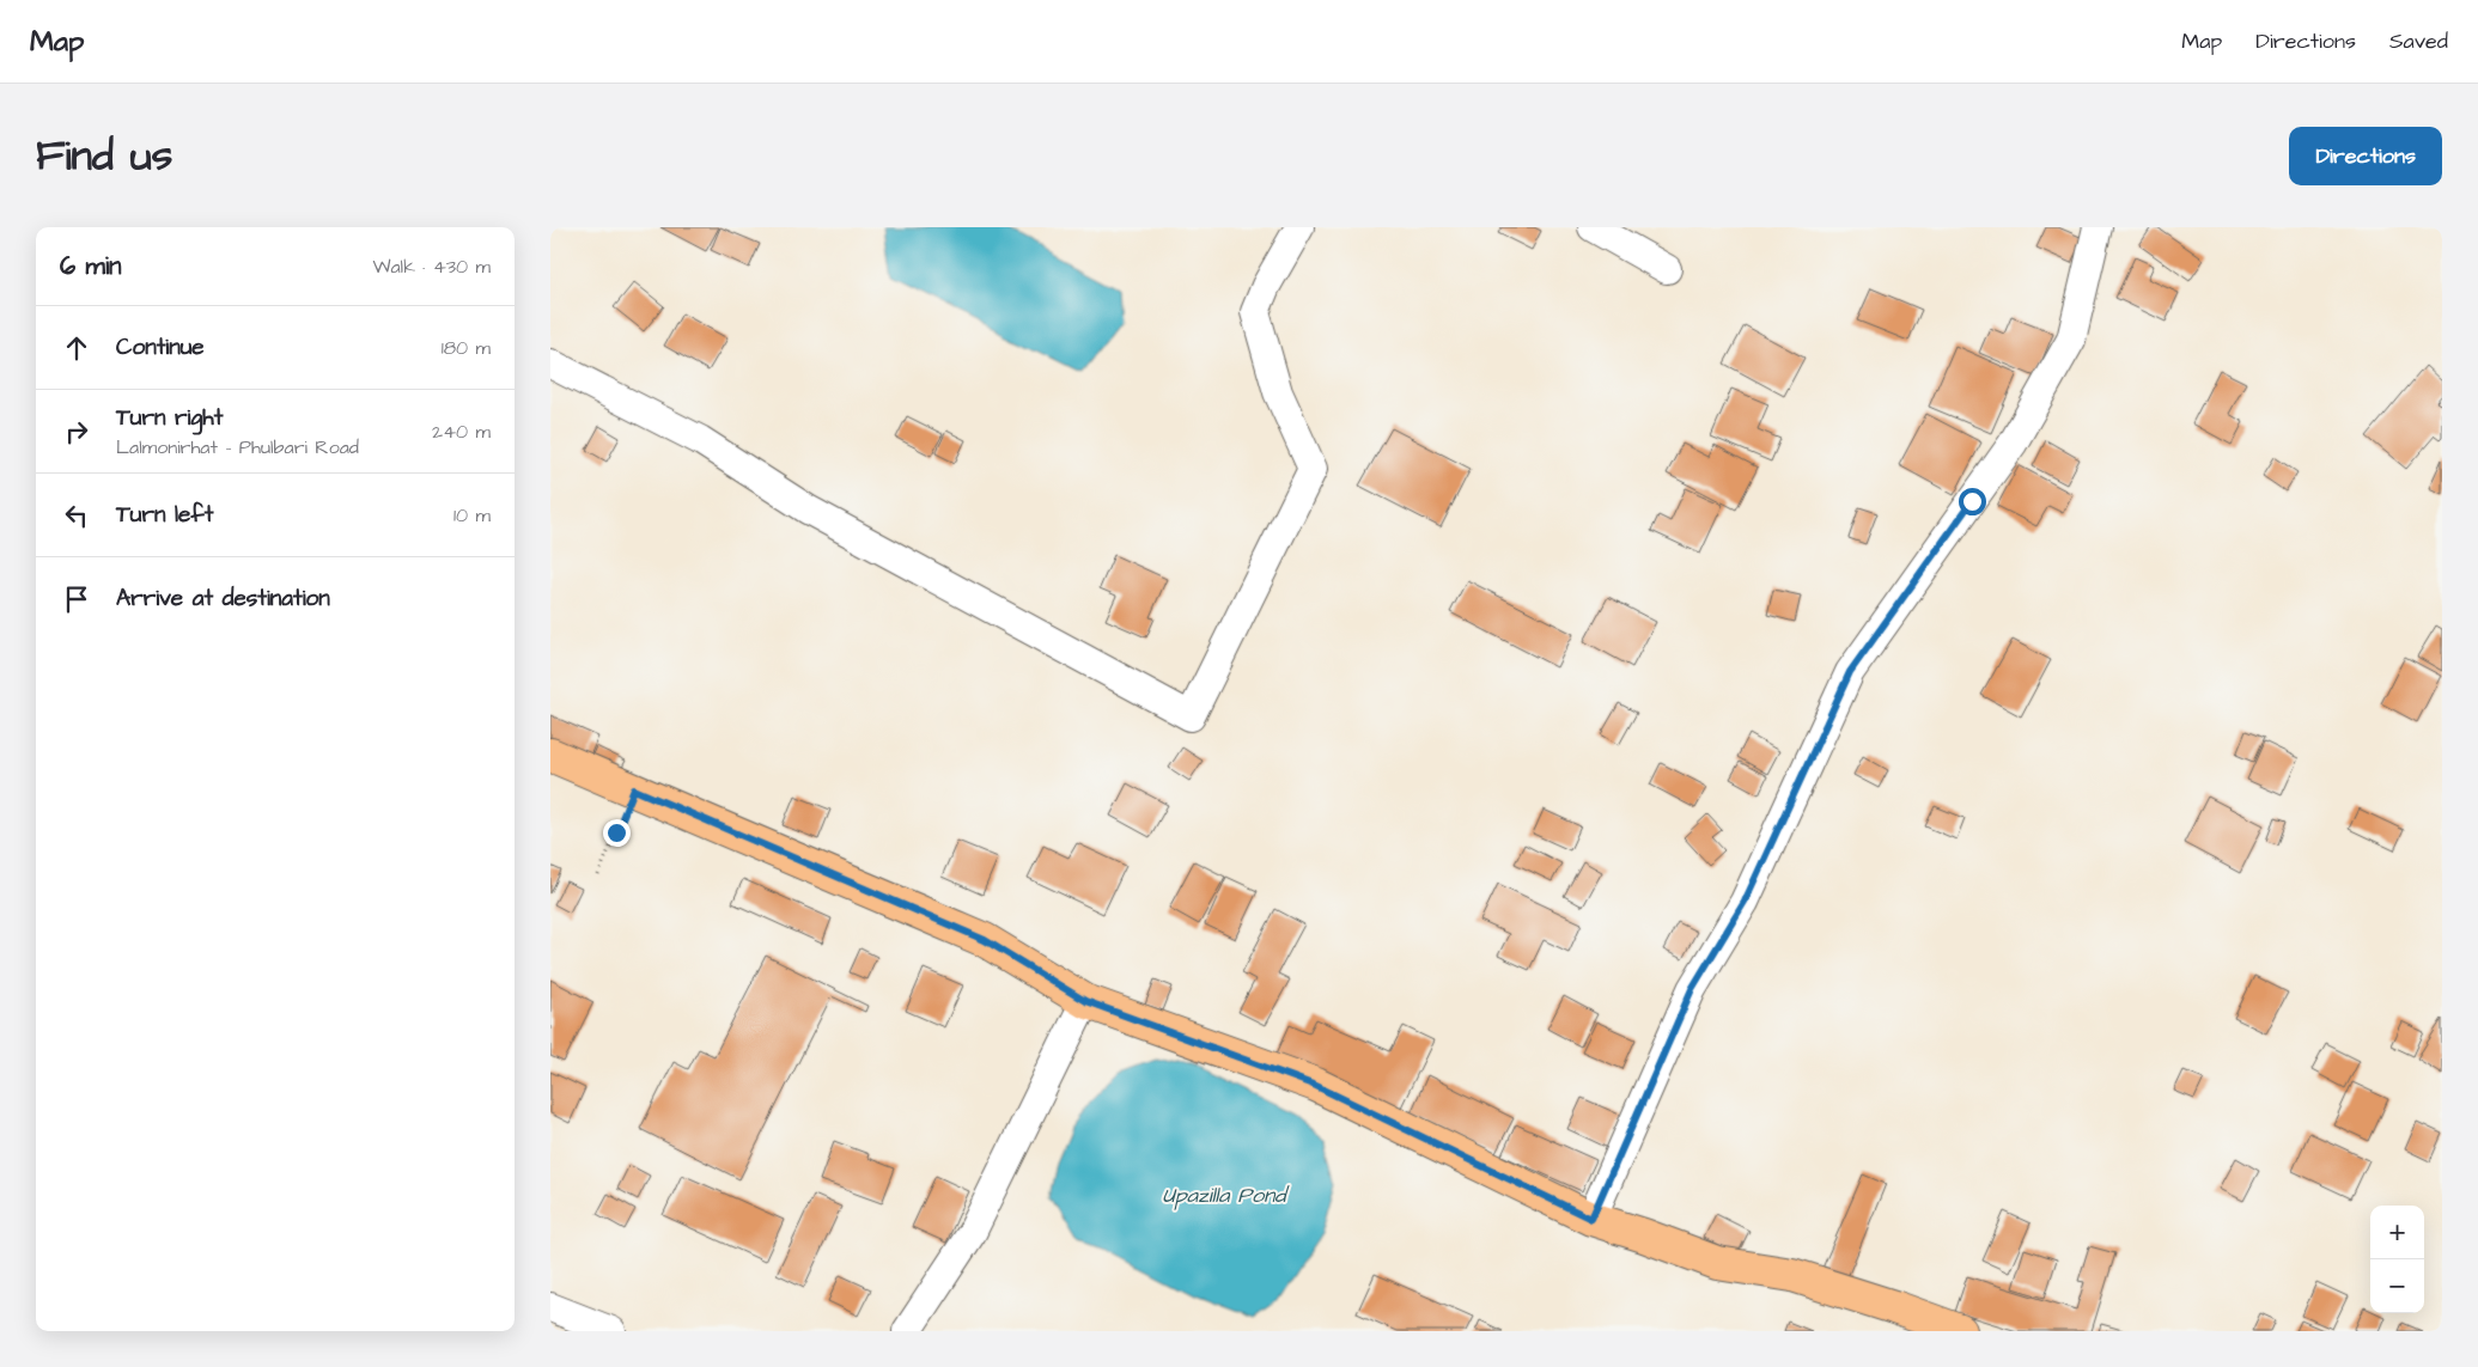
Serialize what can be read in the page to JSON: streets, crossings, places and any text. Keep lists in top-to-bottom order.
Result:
{
  "water": ["Upazilla Pond"],
  "page": {
    "header": "Map",
    "nav": ["Map", "Directions", "Saved"],
    "title": "Find us",
    "buttons": "Directions",
    "heading": ["6 min", "Walk · 430 m"],
    "list": [
      ["Continue", "180 m"],
      ["Turn right", "Lalmonirhat - Phulbari Road", "240 m"],
      ["Turn left", "10 m"],
      "Arrive at destination"
    ],
    "map_buttons": ["+", "−"]
  }
}
